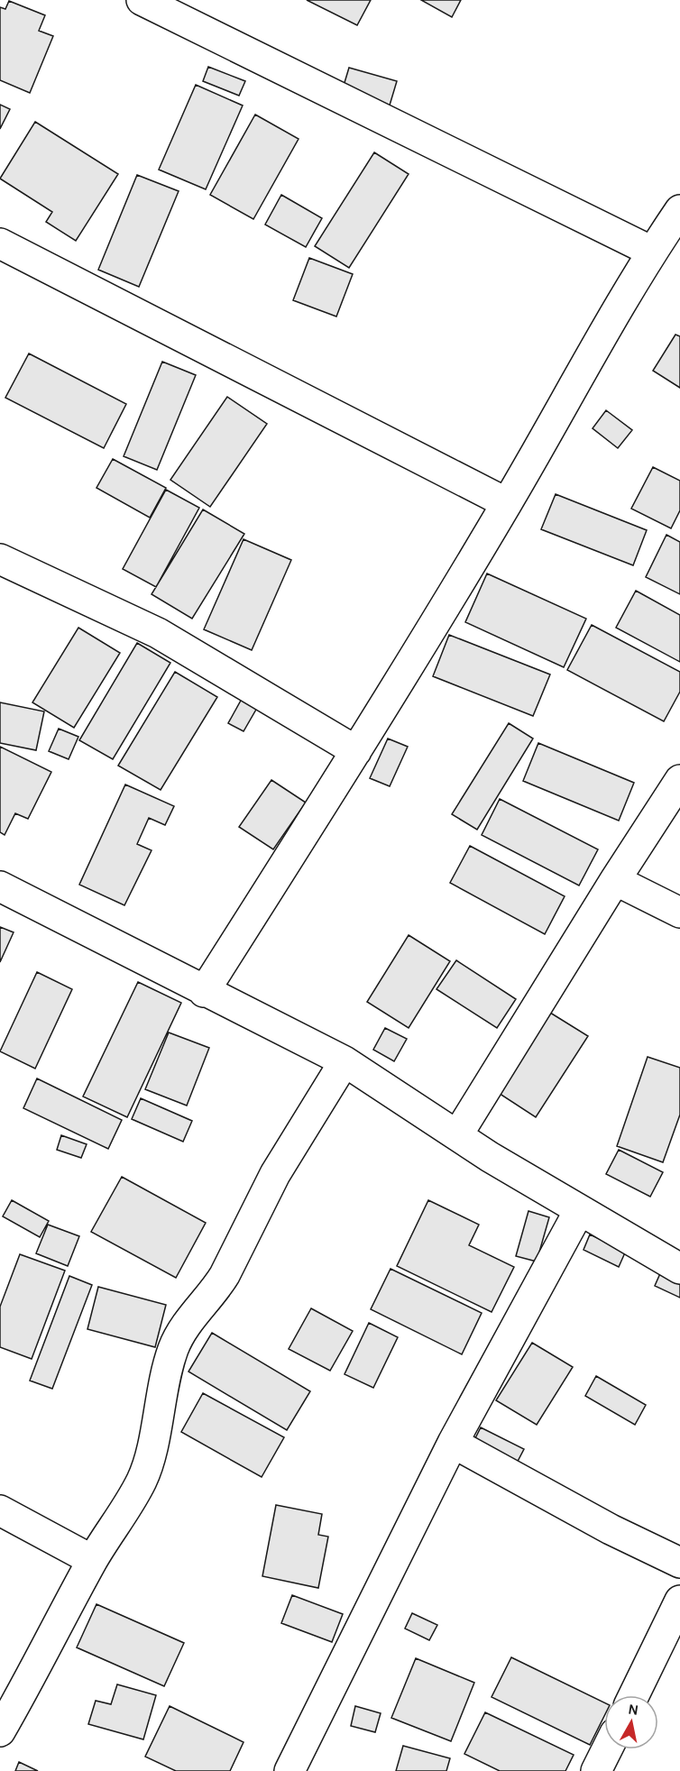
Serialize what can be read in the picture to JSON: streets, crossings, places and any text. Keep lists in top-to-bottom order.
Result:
{
  "north": "top"
}
